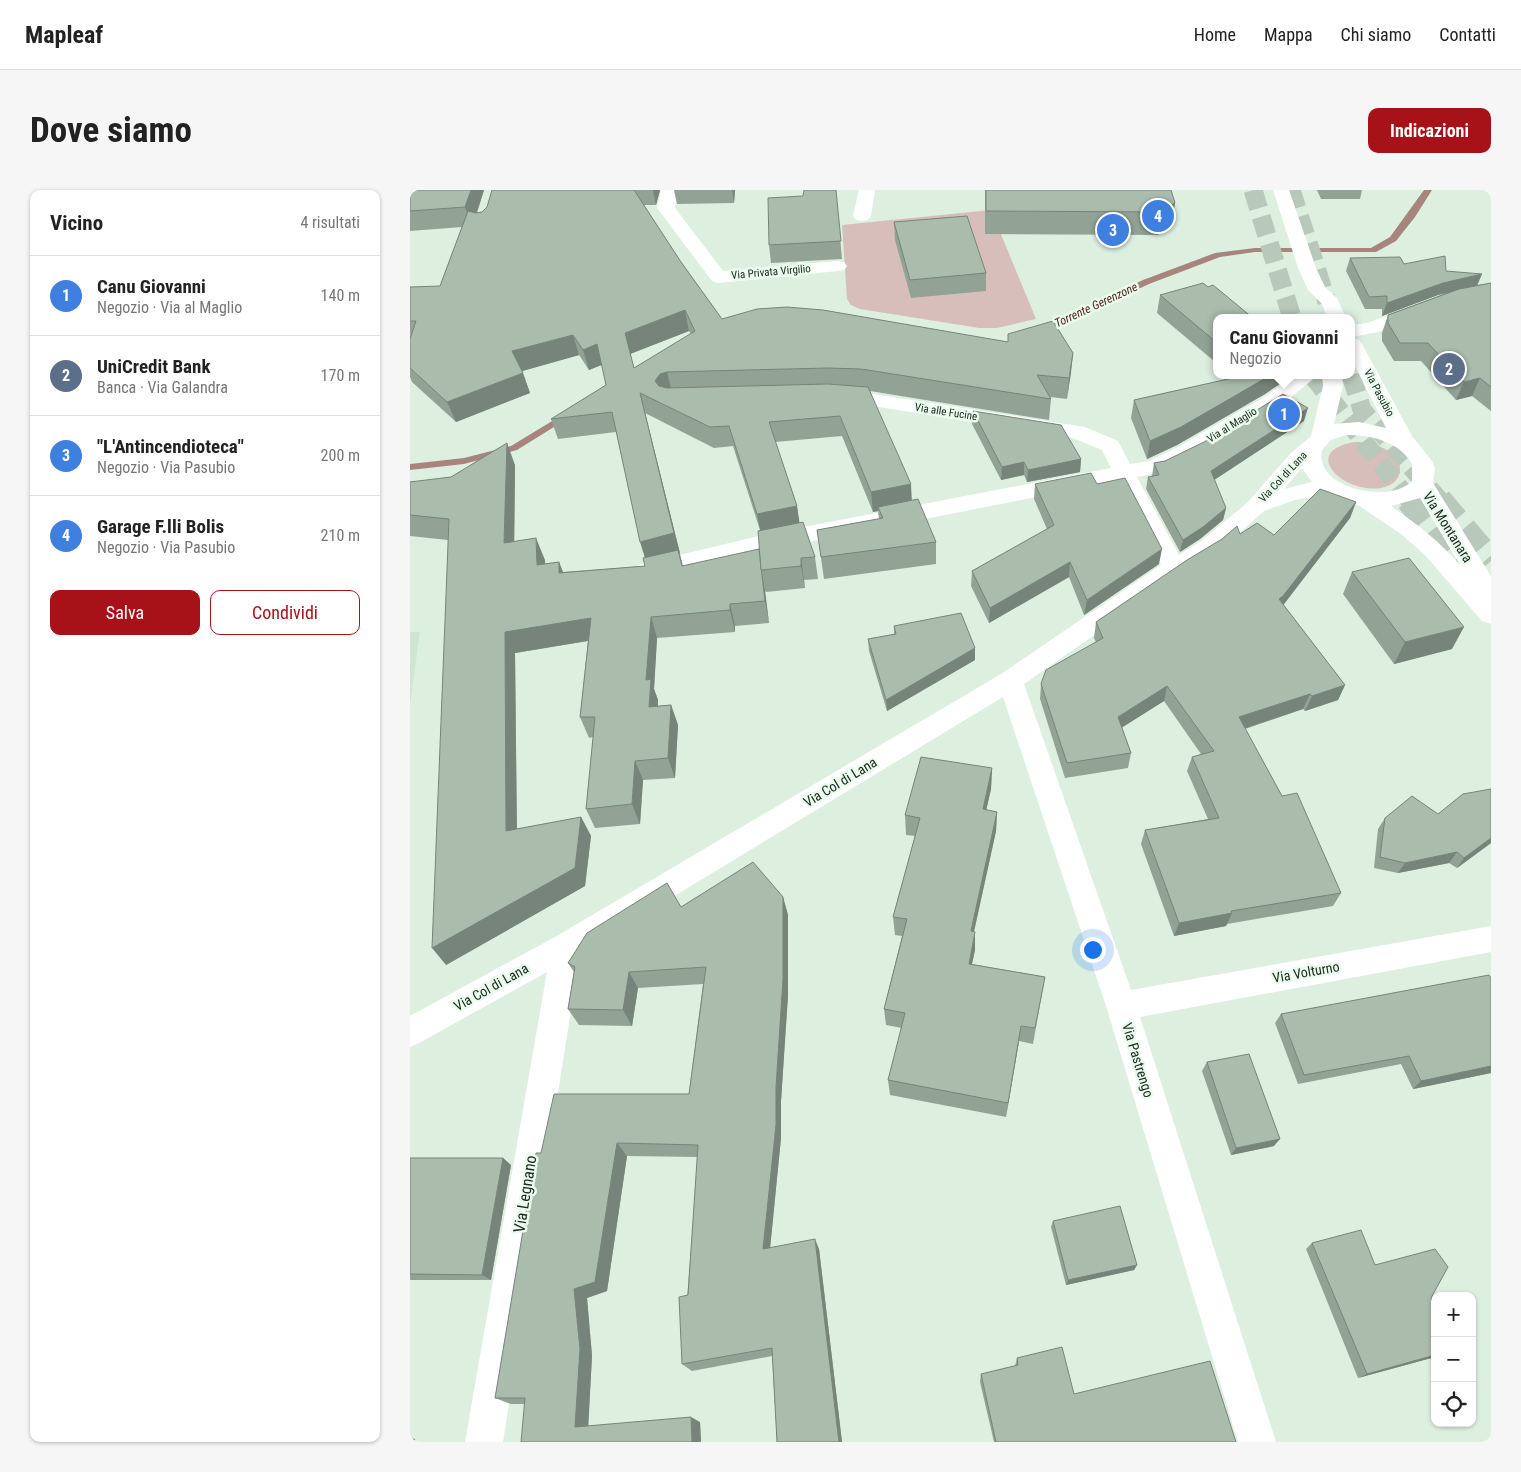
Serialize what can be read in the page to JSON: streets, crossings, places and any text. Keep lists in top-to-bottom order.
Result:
{
  "streets": {
    "street": [
      "Via Privata Virgilio",
      "Via Pasubio",
      "Via alle Fucine",
      "Via al Maglio",
      "Via Col di Lana",
      "Via Montanara",
      "Via Volturno",
      "Via Pastrengo",
      "Via Legnano"
    ]
  },
  "crossings": [
    ["Via Pasubio", "Via Col di Lana"],
    ["Via Pasubio", "Via Montanara"],
    ["Via alle Fucine", "Via al Maglio"],
    ["Via alle Fucine", "Via Col di Lana"],
    ["Via Col di Lana", "Via Montanara"],
    ["Via Col di Lana", "Via Pastrengo"],
    ["Via Col di Lana", "Via Legnano"],
    ["Via Volturno", "Via Pastrengo"]
  ],
  "water": ["Torrente Gerenzone"],
  "page": {
    "header": "Mapleaf",
    "nav": [
      "Home",
      "Mappa",
      "Chi siamo",
      "Contatti"
    ],
    "buttons": [
      "Indicazioni",
      ["Salva", "Condividi"]
    ],
    "title": "Dove siamo",
    "heading": ["Vicino", "4 risultati"],
    "pins": [
      "4",
      "3",
      "2",
      "1"
    ],
    "list": [
      {
        "mark": "1",
        "name": "Canu Giovanni",
        "note": "Negozio · Via al Maglio",
        "value": "140 m"
      },
      {
        "mark": "2",
        "name": "UniCredit Bank",
        "note": "Banca · Via Galandra",
        "value": "170 m"
      },
      {
        "mark": "3",
        "name": "\"L'Antincendioteca\"",
        "note": "Negozio · Via Pasubio",
        "value": "200 m"
      },
      {
        "mark": "4",
        "name": "Garage F.lli Bolis",
        "note": "Negozio · Via Pasubio",
        "value": "210 m"
      }
    ],
    "popup": ["Canu Giovanni", "Negozio"],
    "map_buttons": ["+", "−"]
  }
}
